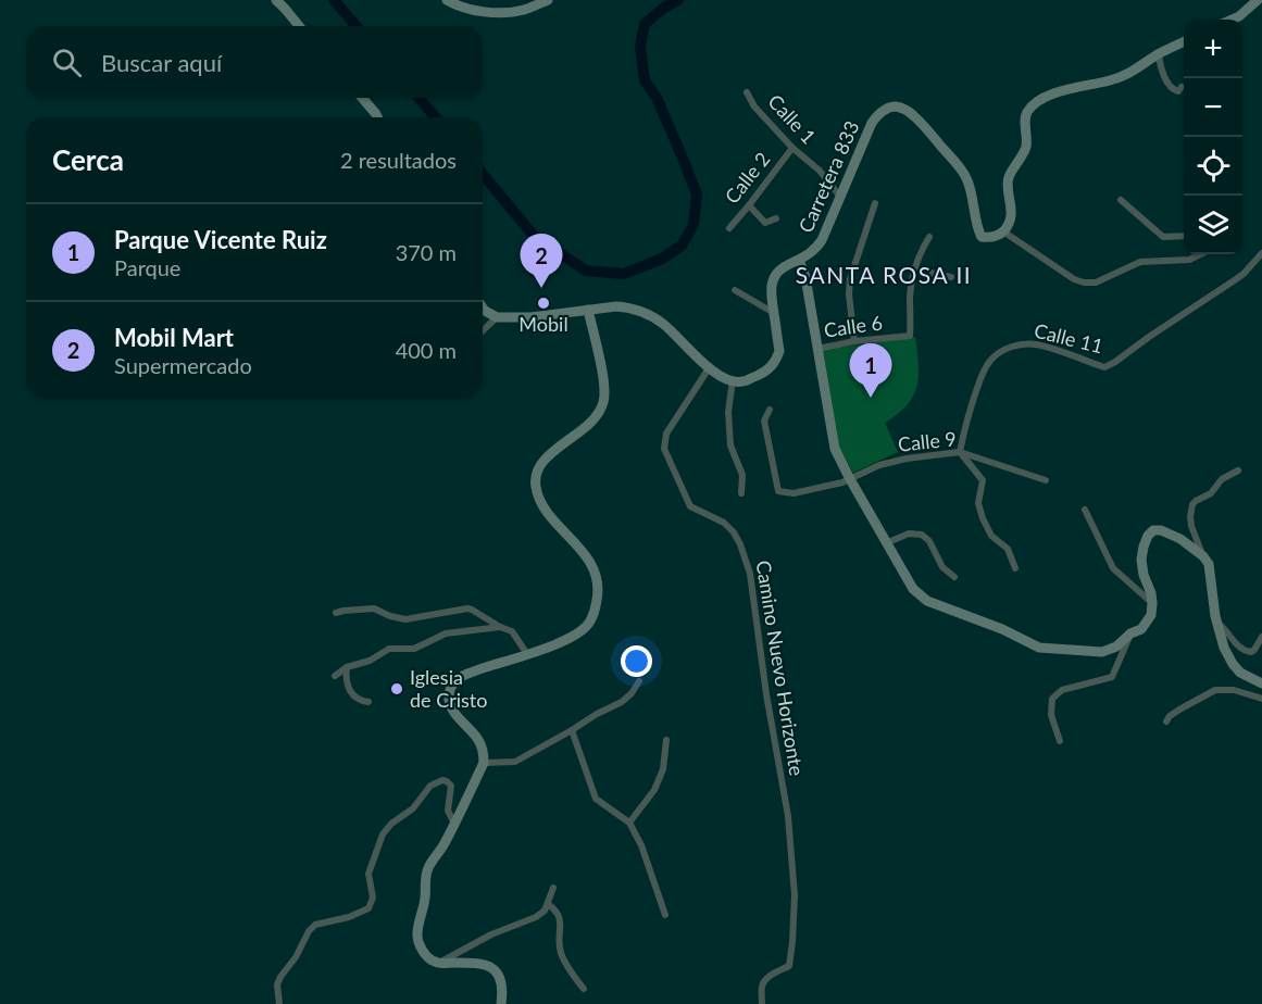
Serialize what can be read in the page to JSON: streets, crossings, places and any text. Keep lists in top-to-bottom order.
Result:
{
  "streets": {
    "street": [
      "Calle 1",
      "Carretera 833",
      "Calle 2",
      "Calle 6",
      "Calle 11",
      "Calle 9",
      "Camino Nuevo Horizonte"
    ]
  },
  "crossings": [
    ["Calle 1", "Carretera 833"],
    ["Calle 1", "Calle 2"],
    ["Calle 11", "Calle 9"]
  ],
  "districts": ["SANTA ROSA II"],
  "places": ["Mobil", "Iglesia de Cristo"],
  "page": {
    "map_buttons": ["+", "−"],
    "search": "Buscar aquí",
    "heading": ["Cerca", "2 resultados"],
    "list": [
      {
        "mark": "1",
        "name": "Parque Vicente Ruiz",
        "note": "Parque",
        "value": "370 m"
      },
      {
        "mark": "2",
        "name": "Mobil Mart",
        "note": "Supermercado",
        "value": "400 m"
      }
    ],
    "pins": ["2", "1"]
  }
}
